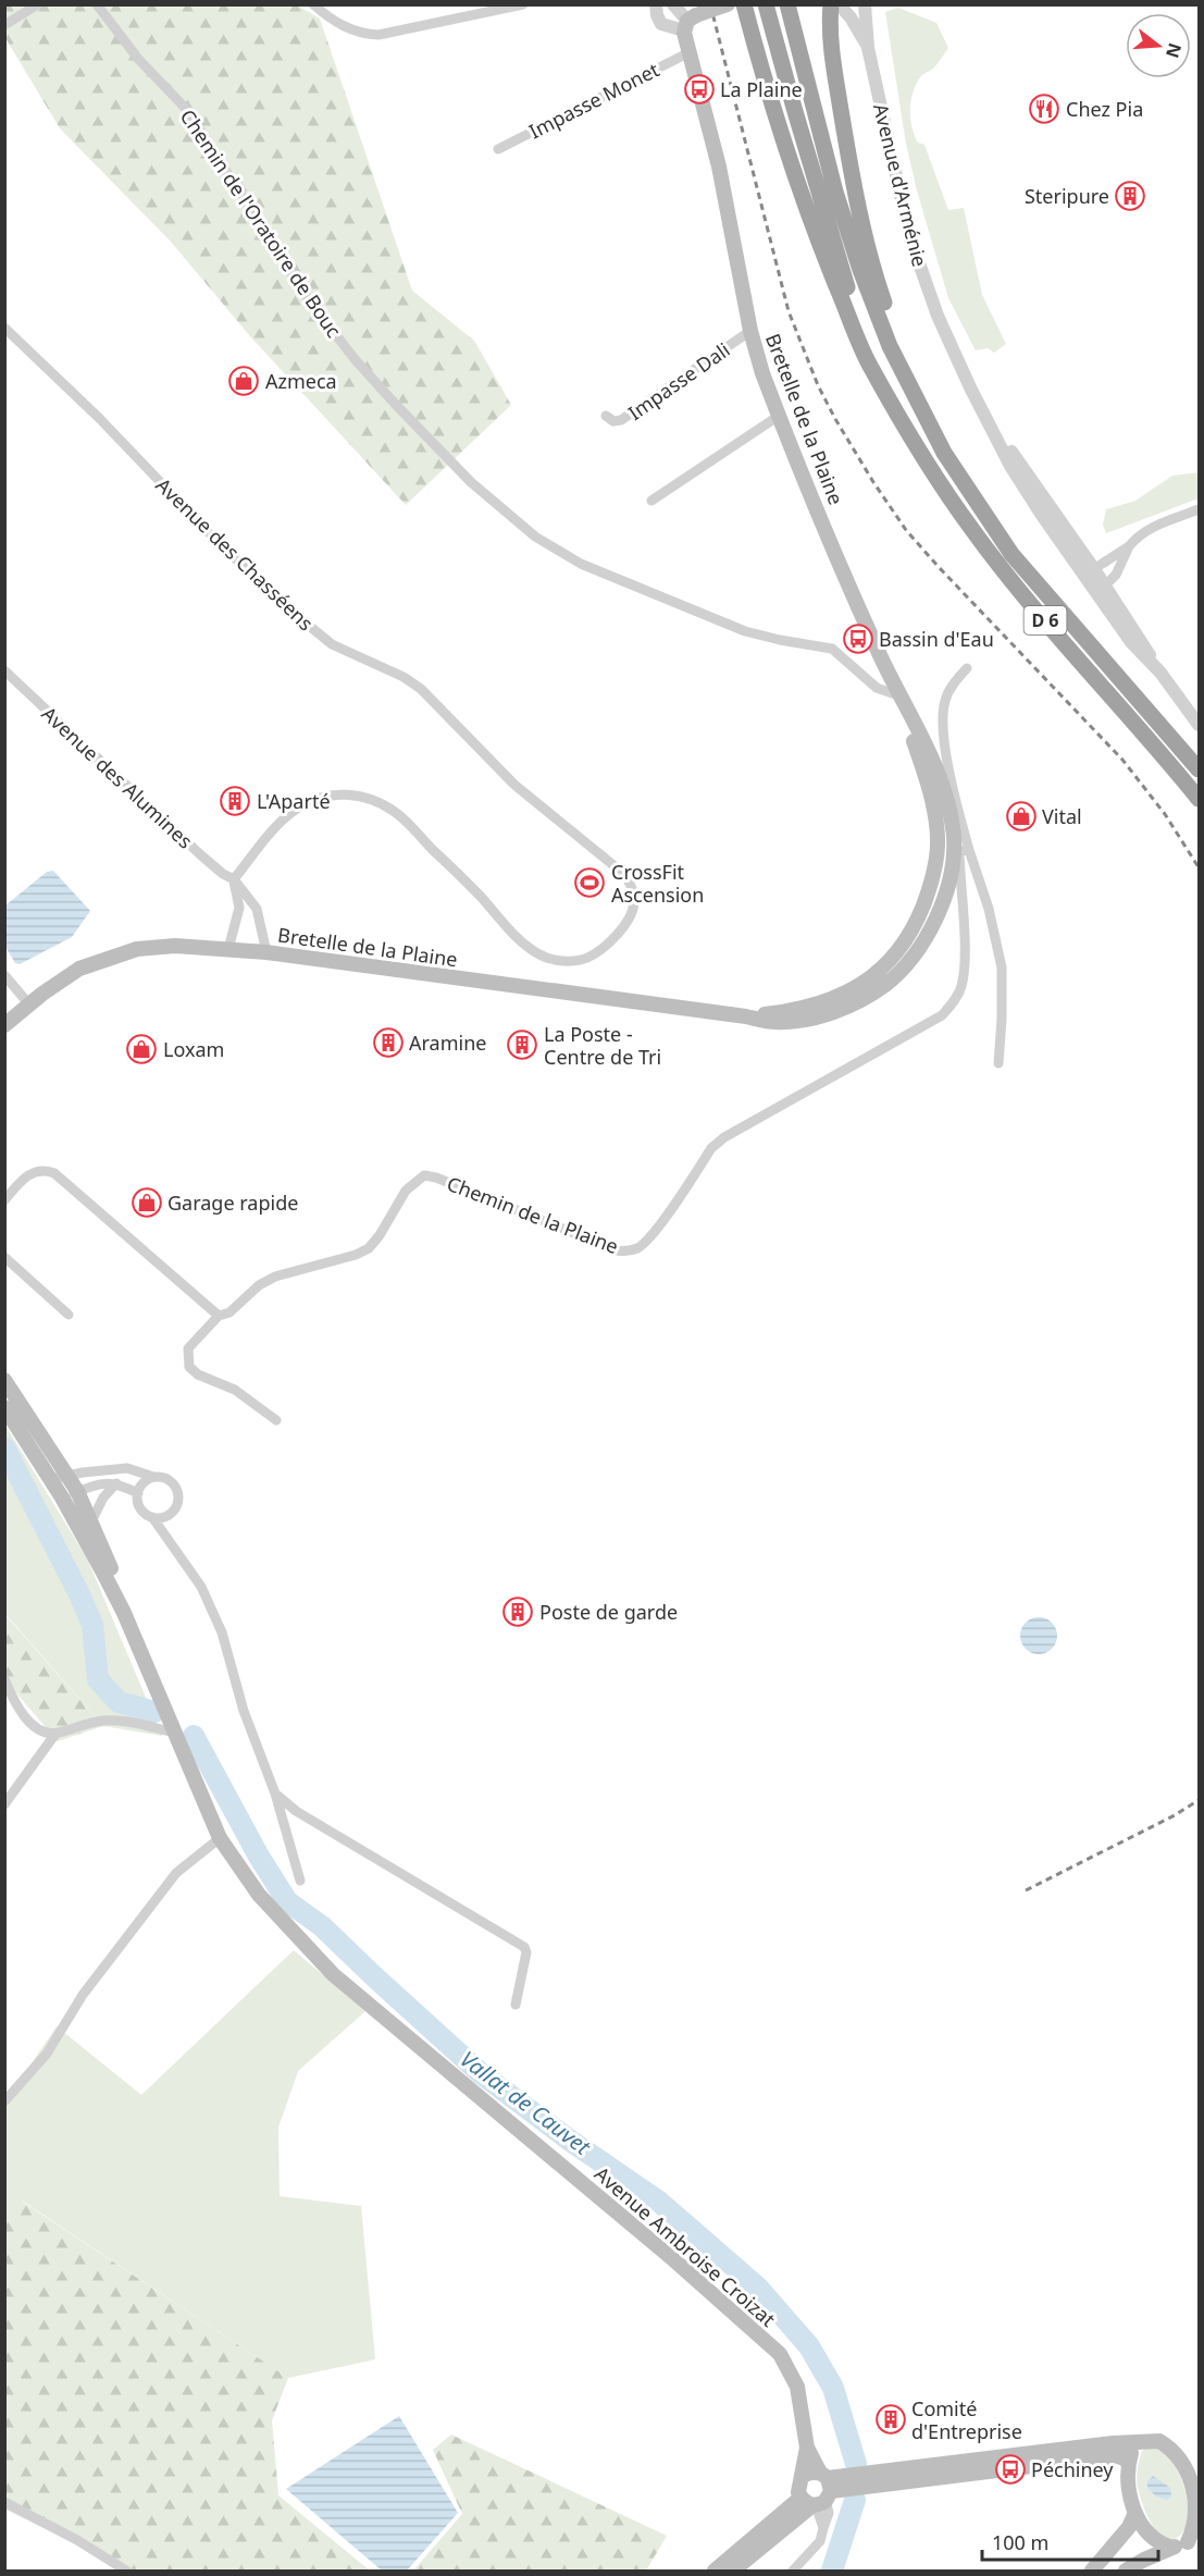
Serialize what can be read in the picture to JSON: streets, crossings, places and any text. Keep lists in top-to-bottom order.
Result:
{
  "streets": {
    "highway": ["D 6"],
    "main road": ["Bretelle de la Plaine", "Avenue Ambroise Croizat"],
    "street": [
      "Impasse Monet",
      "Avenue d'Arménie",
      "Chemin de l'Oratoire de Bouc",
      "Impasse Dali",
      "Avenue des Chasséens",
      "Avenue des Alumines",
      "Chemin de la Plaine"
    ]
  },
  "crossings": [
    ["Impasse Monet", "Bretelle de la Plaine"],
    ["Chemin de l'Oratoire de Bouc", "Bretelle de la Plaine"],
    ["Impasse Dali", "Bretelle de la Plaine"],
    ["Bretelle de la Plaine", "Avenue des Alumines"],
    ["Bretelle de la Plaine", "Chemin de la Plaine"],
    ["Avenue des Chasséens", "Avenue des Alumines"]
  ],
  "water": ["Vallat de Cauvet"],
  "places": {
    "bus stop": ["La Plaine", "Bassin d'Eau", "Péchiney"],
    "restaurant": ["Chez Pia"],
    "building": [
      "Steripure",
      "L'Aparté",
      "Aramine",
      "La Poste - Centre de Tri",
      "Poste de garde",
      "Comité d'Entreprise"
    ],
    "shop": [
      "Azmeca",
      "Vital",
      "Loxam",
      "Garage rapide"
    ],
    "sports": ["CrossFit Ascension"]
  },
  "scale_bar": "100 m",
  "north": "right"
}
